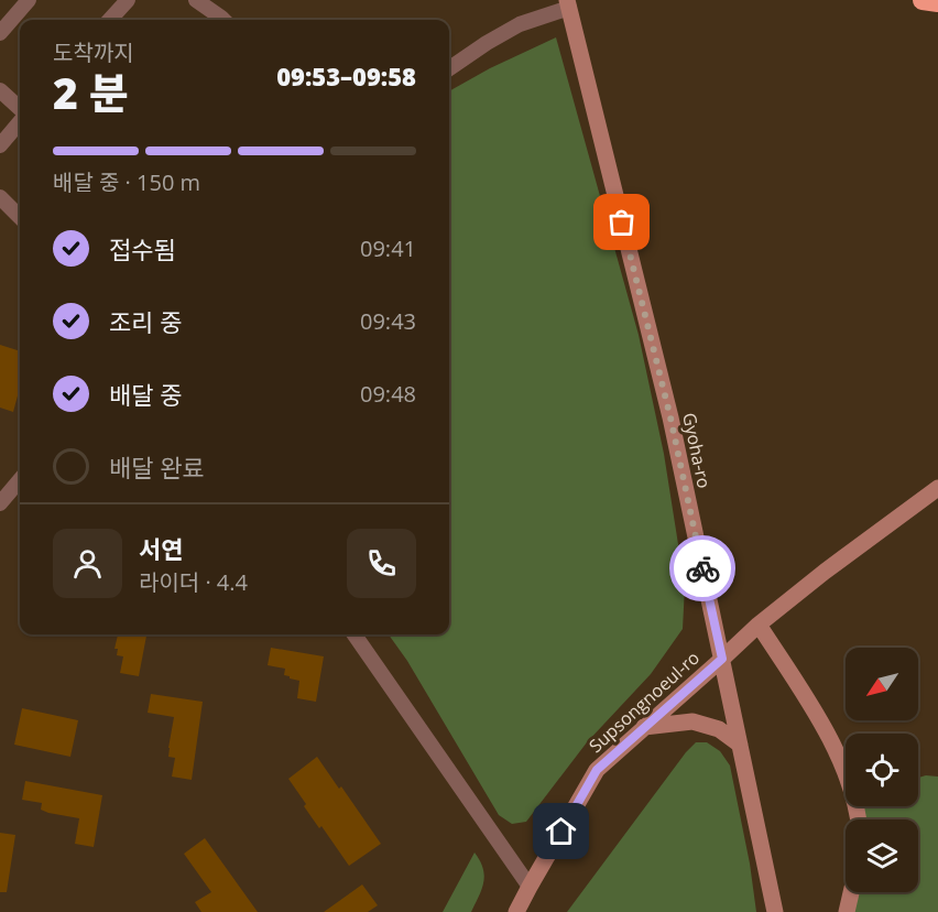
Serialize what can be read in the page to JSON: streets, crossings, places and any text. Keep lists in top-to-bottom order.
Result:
{
  "streets": {
    "street": ["Gyoha-ro", "Supsongnoeul-ro"]
  },
  "crossings": [
    ["Gyoha-ro", "Supsongnoeul-ro"]
  ],
  "north": "bottom left",
  "page": {
    "heading": ["2 분", "도착까지", "09:53–09:58"],
    "panel": ["서연", "라이더 · 4.4"],
    "bar": "배달 중 · 150 m",
    "list": [
      ["접수됨", "09:41"],
      ["조리 중", "09:43"],
      ["배달 중", "09:48"],
      "배달 완료"
    ]
  }
}
